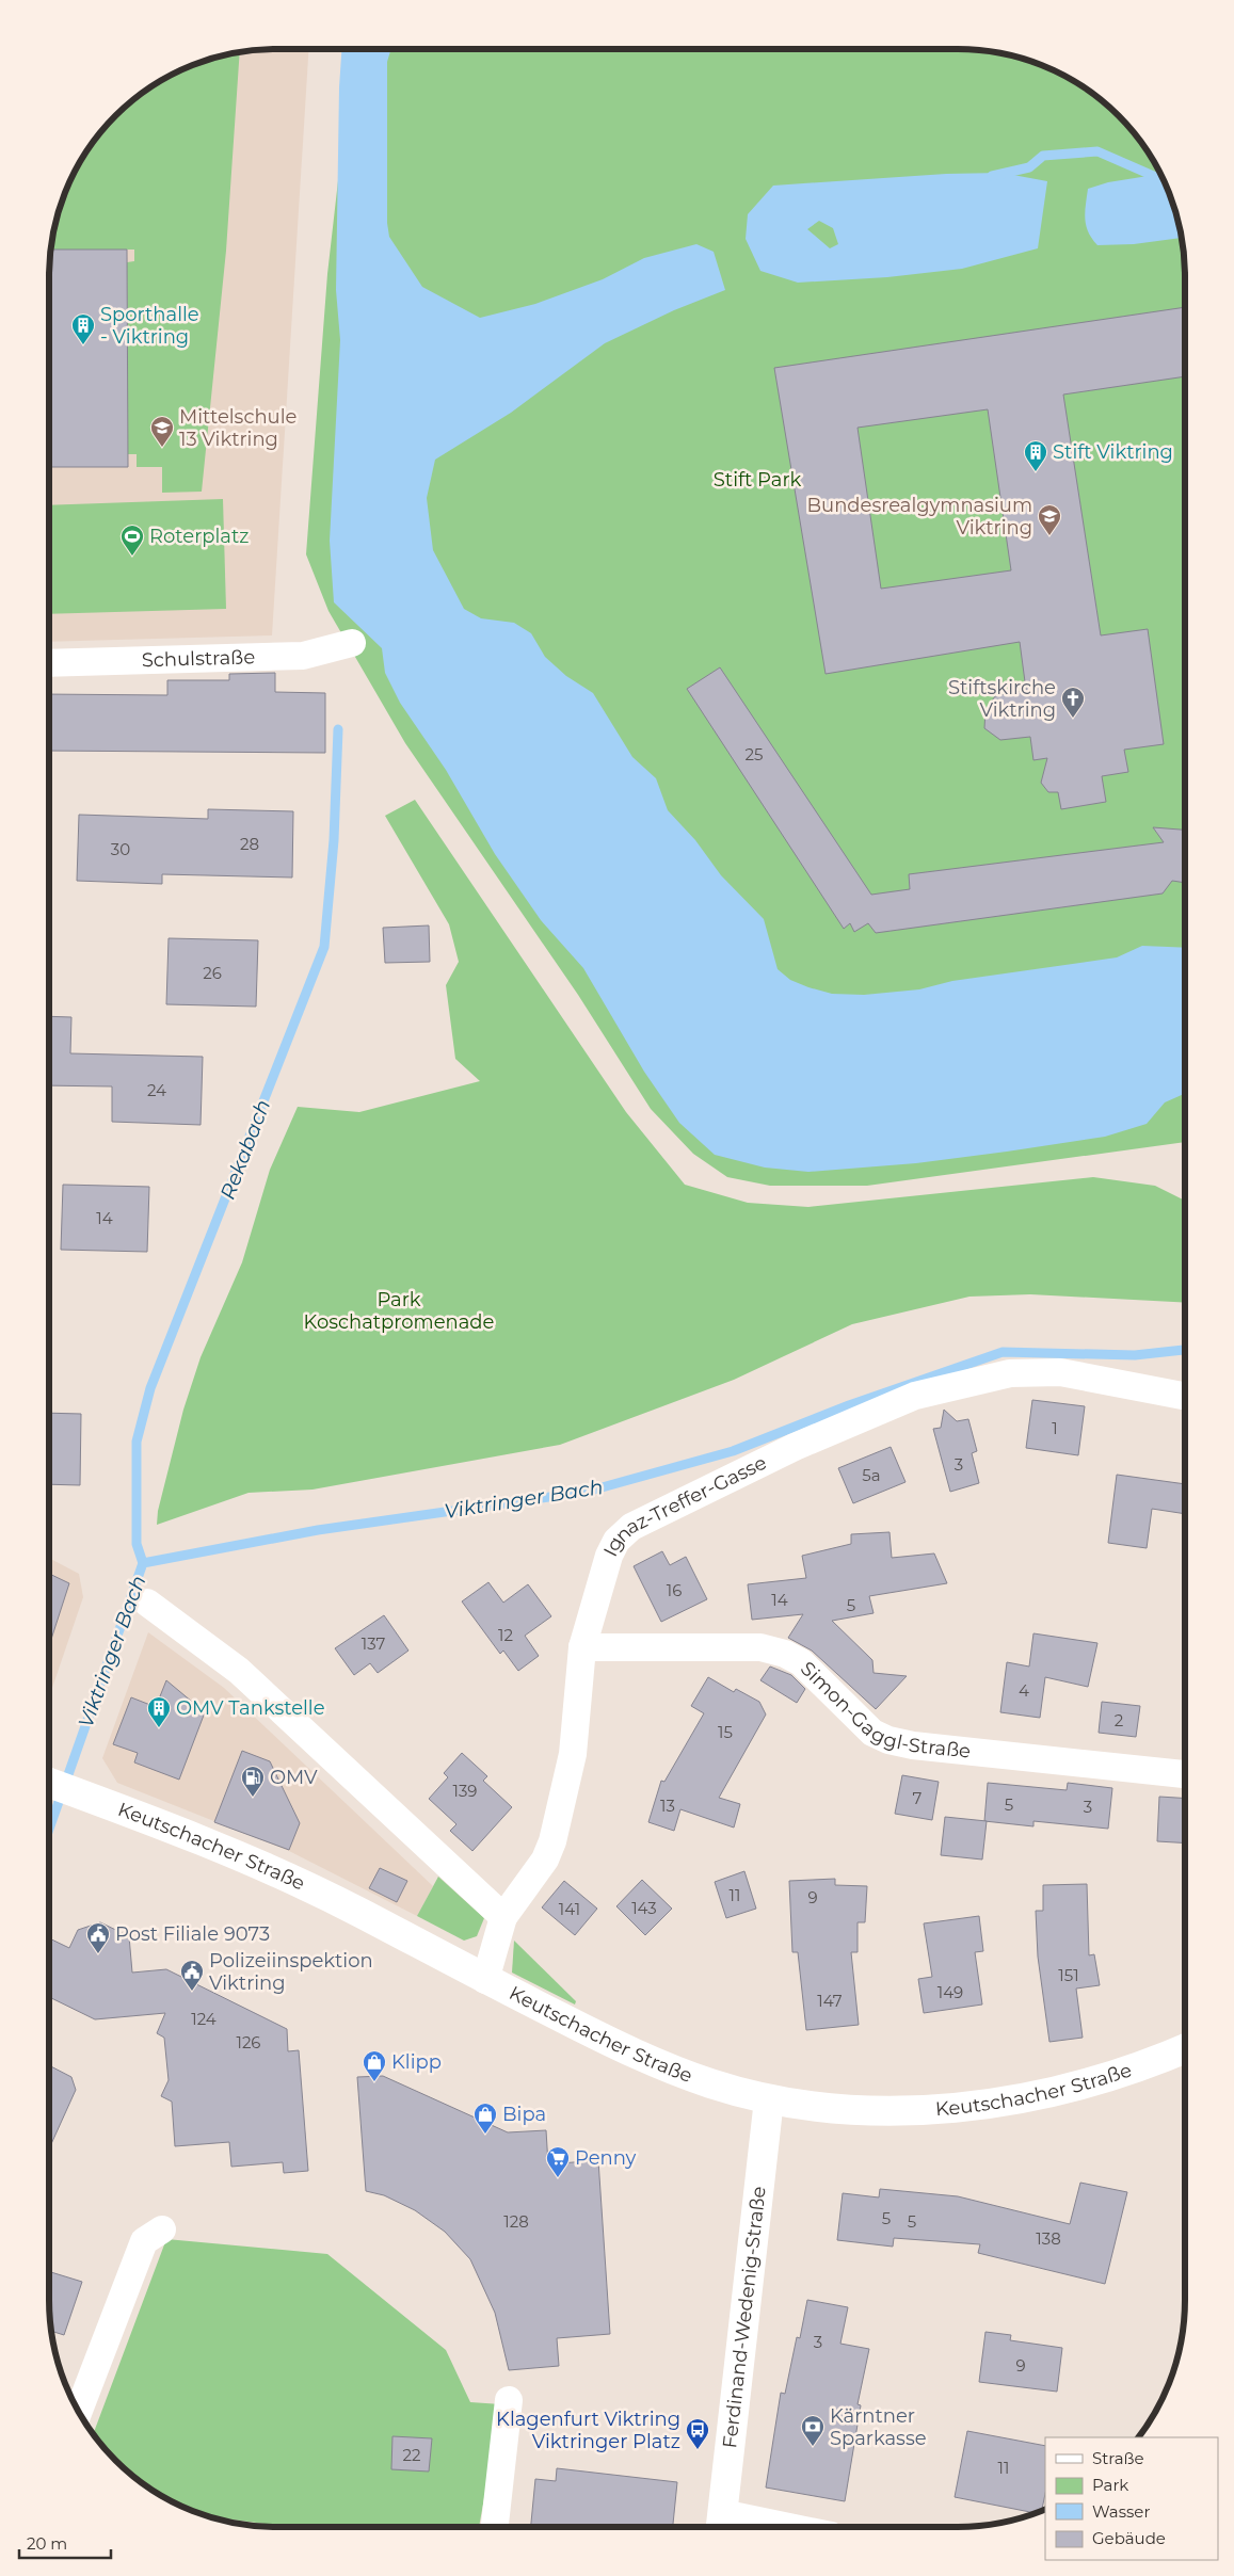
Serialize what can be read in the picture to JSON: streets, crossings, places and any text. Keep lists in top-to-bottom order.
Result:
{
  "streets": {
    "main road": ["Keutschacher Straße", "Ferdinand-Wedenig-Straße"],
    "street": ["Schulstraße", "Ignaz-Treffer-Gasse", "Simon-Gaggl-Straße"]
  },
  "crossings": [
    ["Ignaz-Treffer-Gasse", "Simon-Gaggl-Straße"],
    ["Ignaz-Treffer-Gasse", "Keutschacher Straße"],
    ["Keutschacher Straße", "Ferdinand-Wedenig-Straße"]
  ],
  "water": ["Rekabach", "Viktringer Bach"],
  "parks": ["Stift Park", "Park Koschatpromenade"],
  "places": {
    "building": ["Sporthalle - Viktring", "Stift Viktring", "OMV Tankstelle"],
    "school or university": ["Mittelschule 13 Viktring", "Bundesrealgymnasium Viktring"],
    "sports": ["Roterplatz"],
    "church": ["Stiftskirche Viktring"],
    "fuel station": ["OMV"],
    "public building": ["Post Filiale 9073", "Polizeiinspektion Viktring"],
    "shop": ["Klipp", "Bipa"],
    "supermarket": ["Penny"],
    "bank": ["Kärntner Sparkasse"],
    "bus stop": ["Klagenfurt Viktring Viktringer Platz"]
  },
  "house_numbers": [
    "25",
    "28",
    "30",
    "26",
    "24",
    "14",
    "1",
    "3",
    "5a",
    "16",
    "14",
    "5",
    "12",
    "137",
    "4",
    "2",
    "15",
    "139",
    "7",
    "5",
    "13",
    "3",
    "11",
    "9",
    "143",
    "141",
    "151",
    "149",
    "147",
    "124",
    "126",
    "5",
    "128",
    "5",
    "138",
    "3",
    "9",
    "22",
    "11"
  ],
  "legend": [
    "Straße",
    "Park",
    "Wasser",
    "Gebäude"
  ],
  "scale_bar": "20 m"
}
